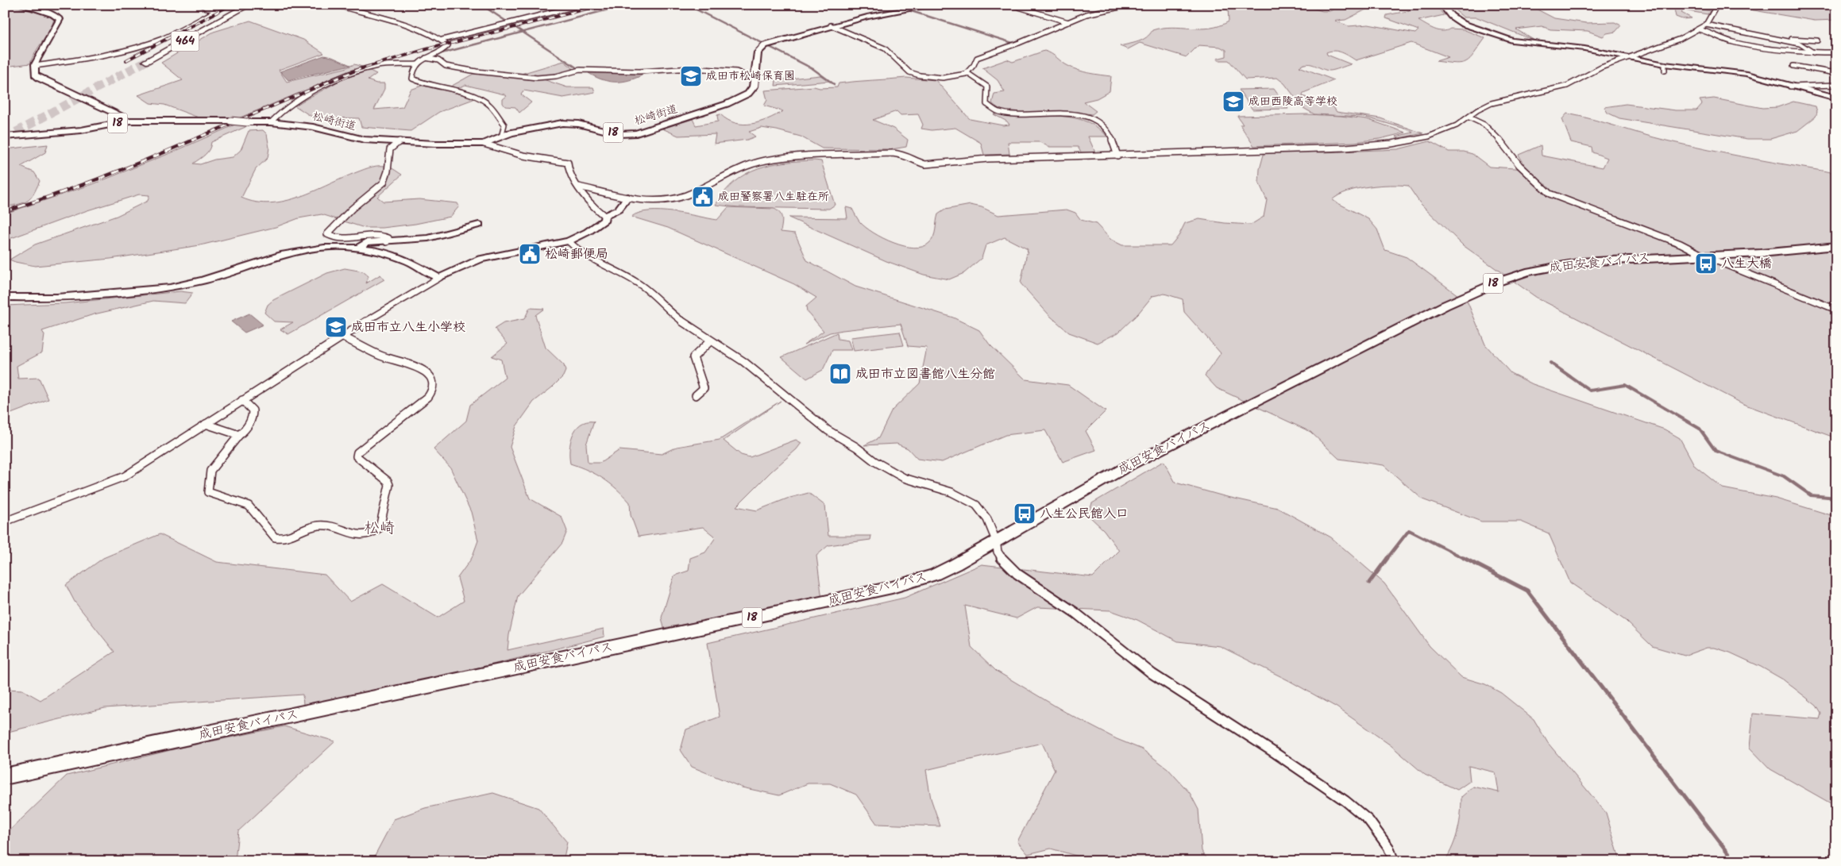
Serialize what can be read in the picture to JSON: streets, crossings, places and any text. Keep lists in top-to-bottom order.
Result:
{
  "streets": {
    "highway": ["464"],
    "main road": ["松崎街道", "18", "成田安食バイパス"]
  },
  "crossings": [
    ["松崎街道", "18"]
  ],
  "districts": ["松崎"],
  "places": {
    "school or university": ["成田市松崎保育園", "成田西陵高等学校", "成田市立八生小学校"],
    "public building": ["成田警察署八生駐在所", "松崎郵便局"],
    "bus stop": ["八生大橋", "八生公民館入口"],
    "library": ["成田市立図書館八生分館"]
  }
}
